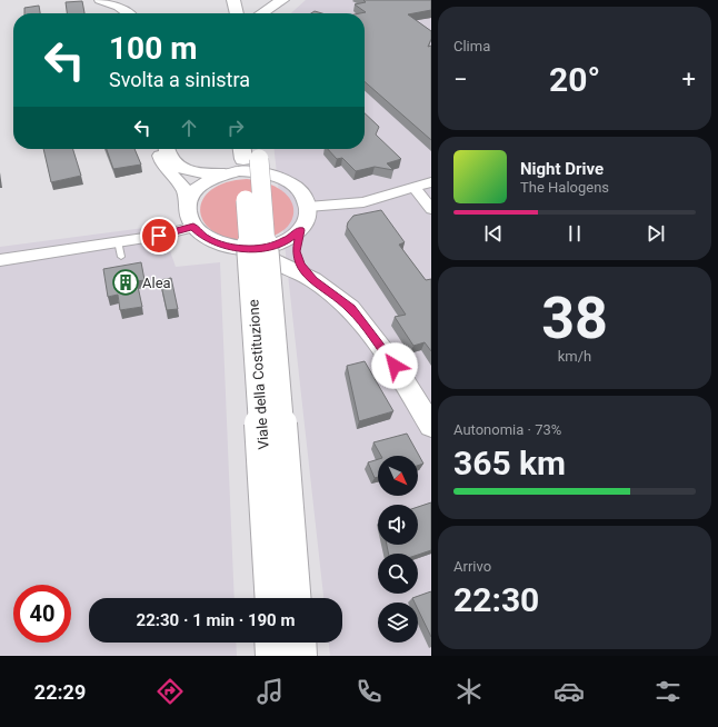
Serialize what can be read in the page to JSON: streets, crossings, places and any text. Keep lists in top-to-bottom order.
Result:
{
  "streets": {
    "highway": ["Viale della Costituzione"]
  },
  "places": {
    "building": ["Alea"]
  },
  "north": "bottom right",
  "page": {
    "tile": [
      "Clima",
      ["38", "km/h"],
      ["Autonomia · 73%", "365 km"],
      ["Arrivo", "22:30"]
    ],
    "turn": ["100 m", "Svolta a sinistra"],
    "heat": ["−", "20°", "+"],
    "song": ["Night Drive", "The Halogens"],
    "limit": "40",
    "trip": "22:30 · 1 min · 190 m",
    "tabs": "22:29"
  }
}
